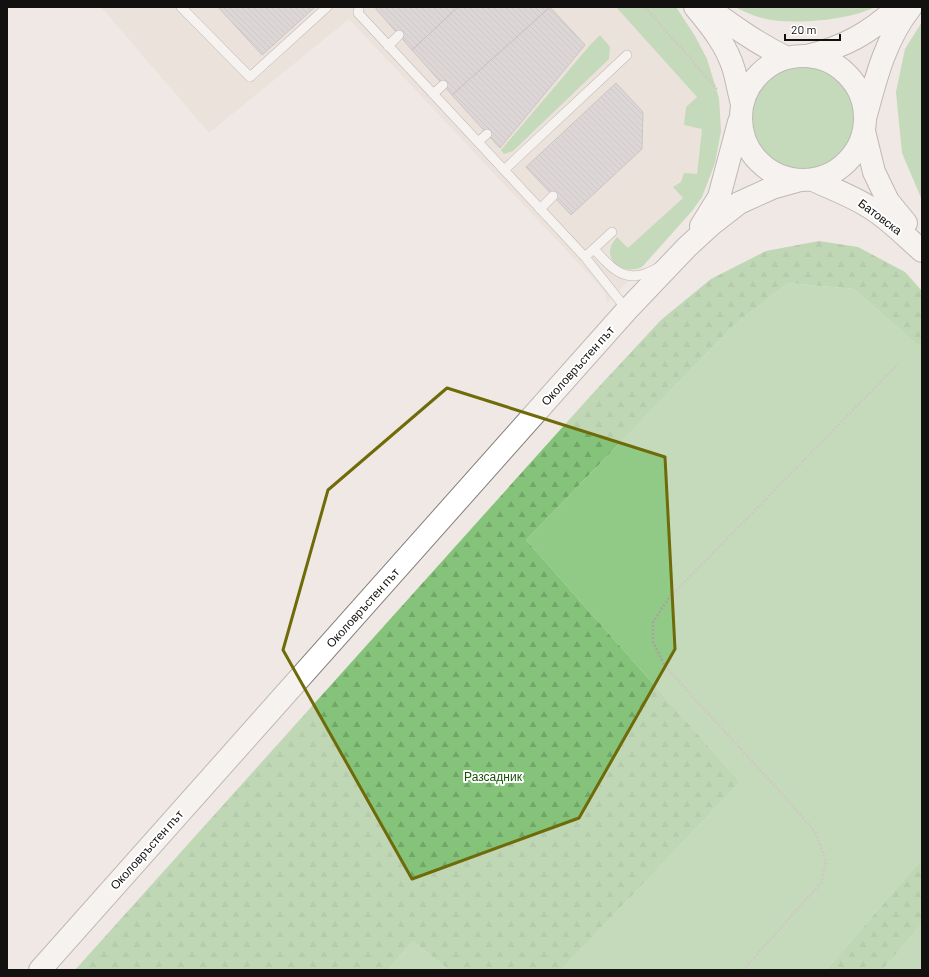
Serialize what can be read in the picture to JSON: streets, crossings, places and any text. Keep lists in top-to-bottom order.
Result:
{
  "streets": {
    "main road": ["Батовска", "Околовръстен път"]
  },
  "crossings": [
    ["Батовска", "Околовръстен път"]
  ],
  "parks": ["Разсадник"],
  "scale_bar": "20 m"
}
